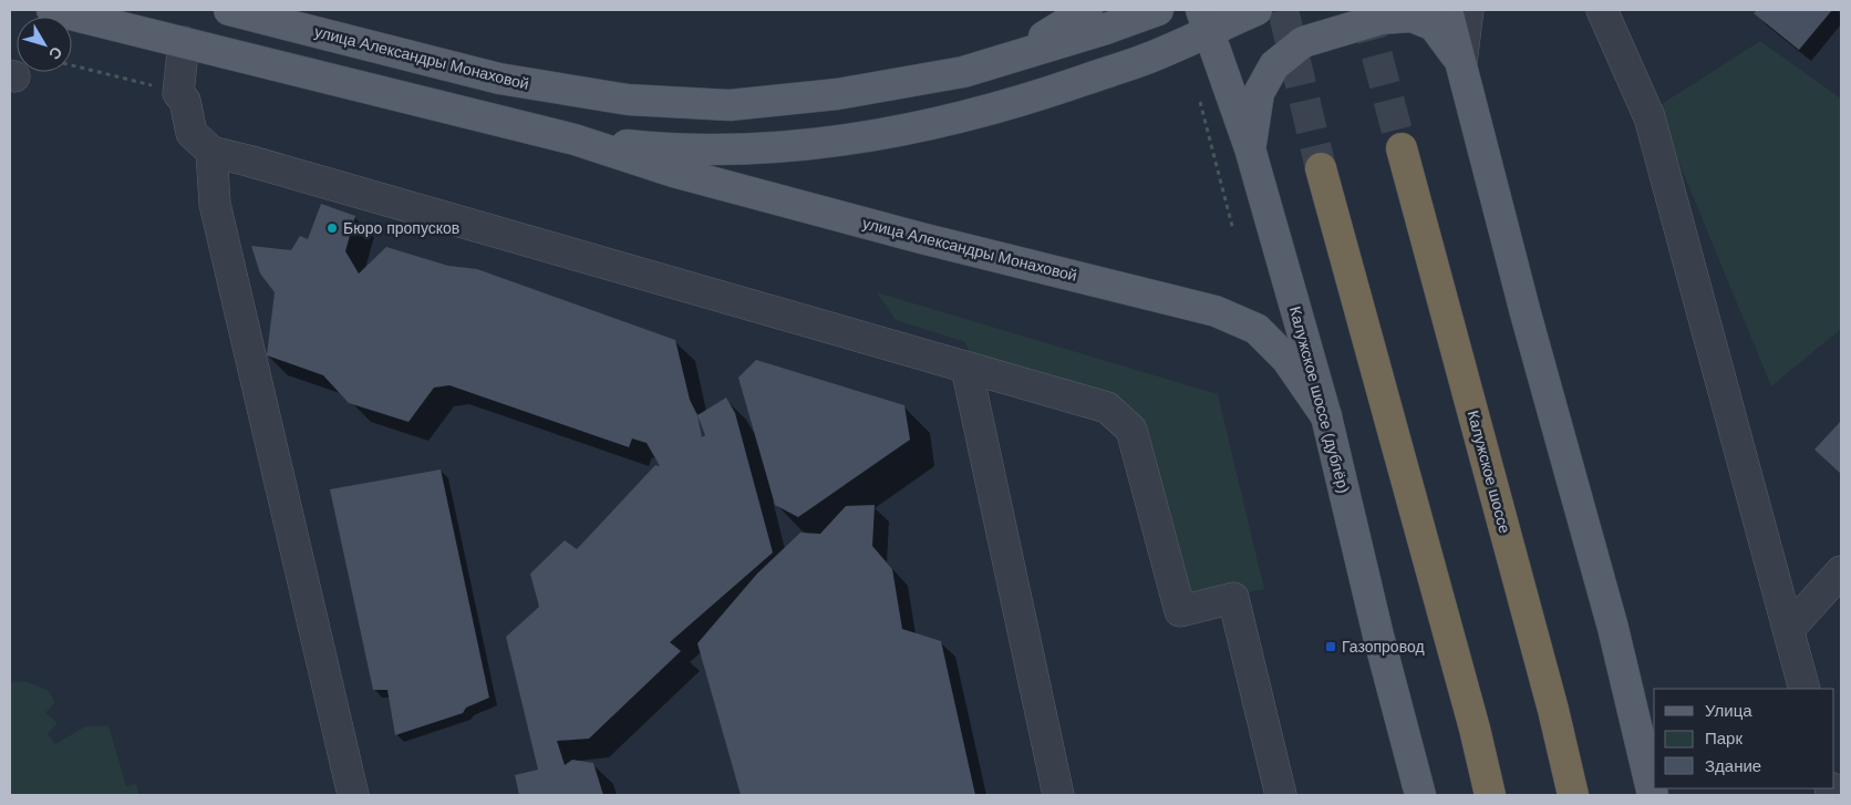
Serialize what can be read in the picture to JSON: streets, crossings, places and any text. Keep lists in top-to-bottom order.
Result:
{
  "streets": {
    "highway": ["Калужское шоссе"],
    "main road": ["улица Александры Монаховой", "Калужское шоссе (дублёр)"]
  },
  "crossings": [
    ["улица Александры Монаховой", "Калужское шоссе (дублёр)"]
  ],
  "places": {
    "other": ["Бюро пропусков"],
    "transit": ["Газопровод"]
  },
  "legend": ["Улица", "Парк", "Здание"],
  "north": "bottom right"
}
